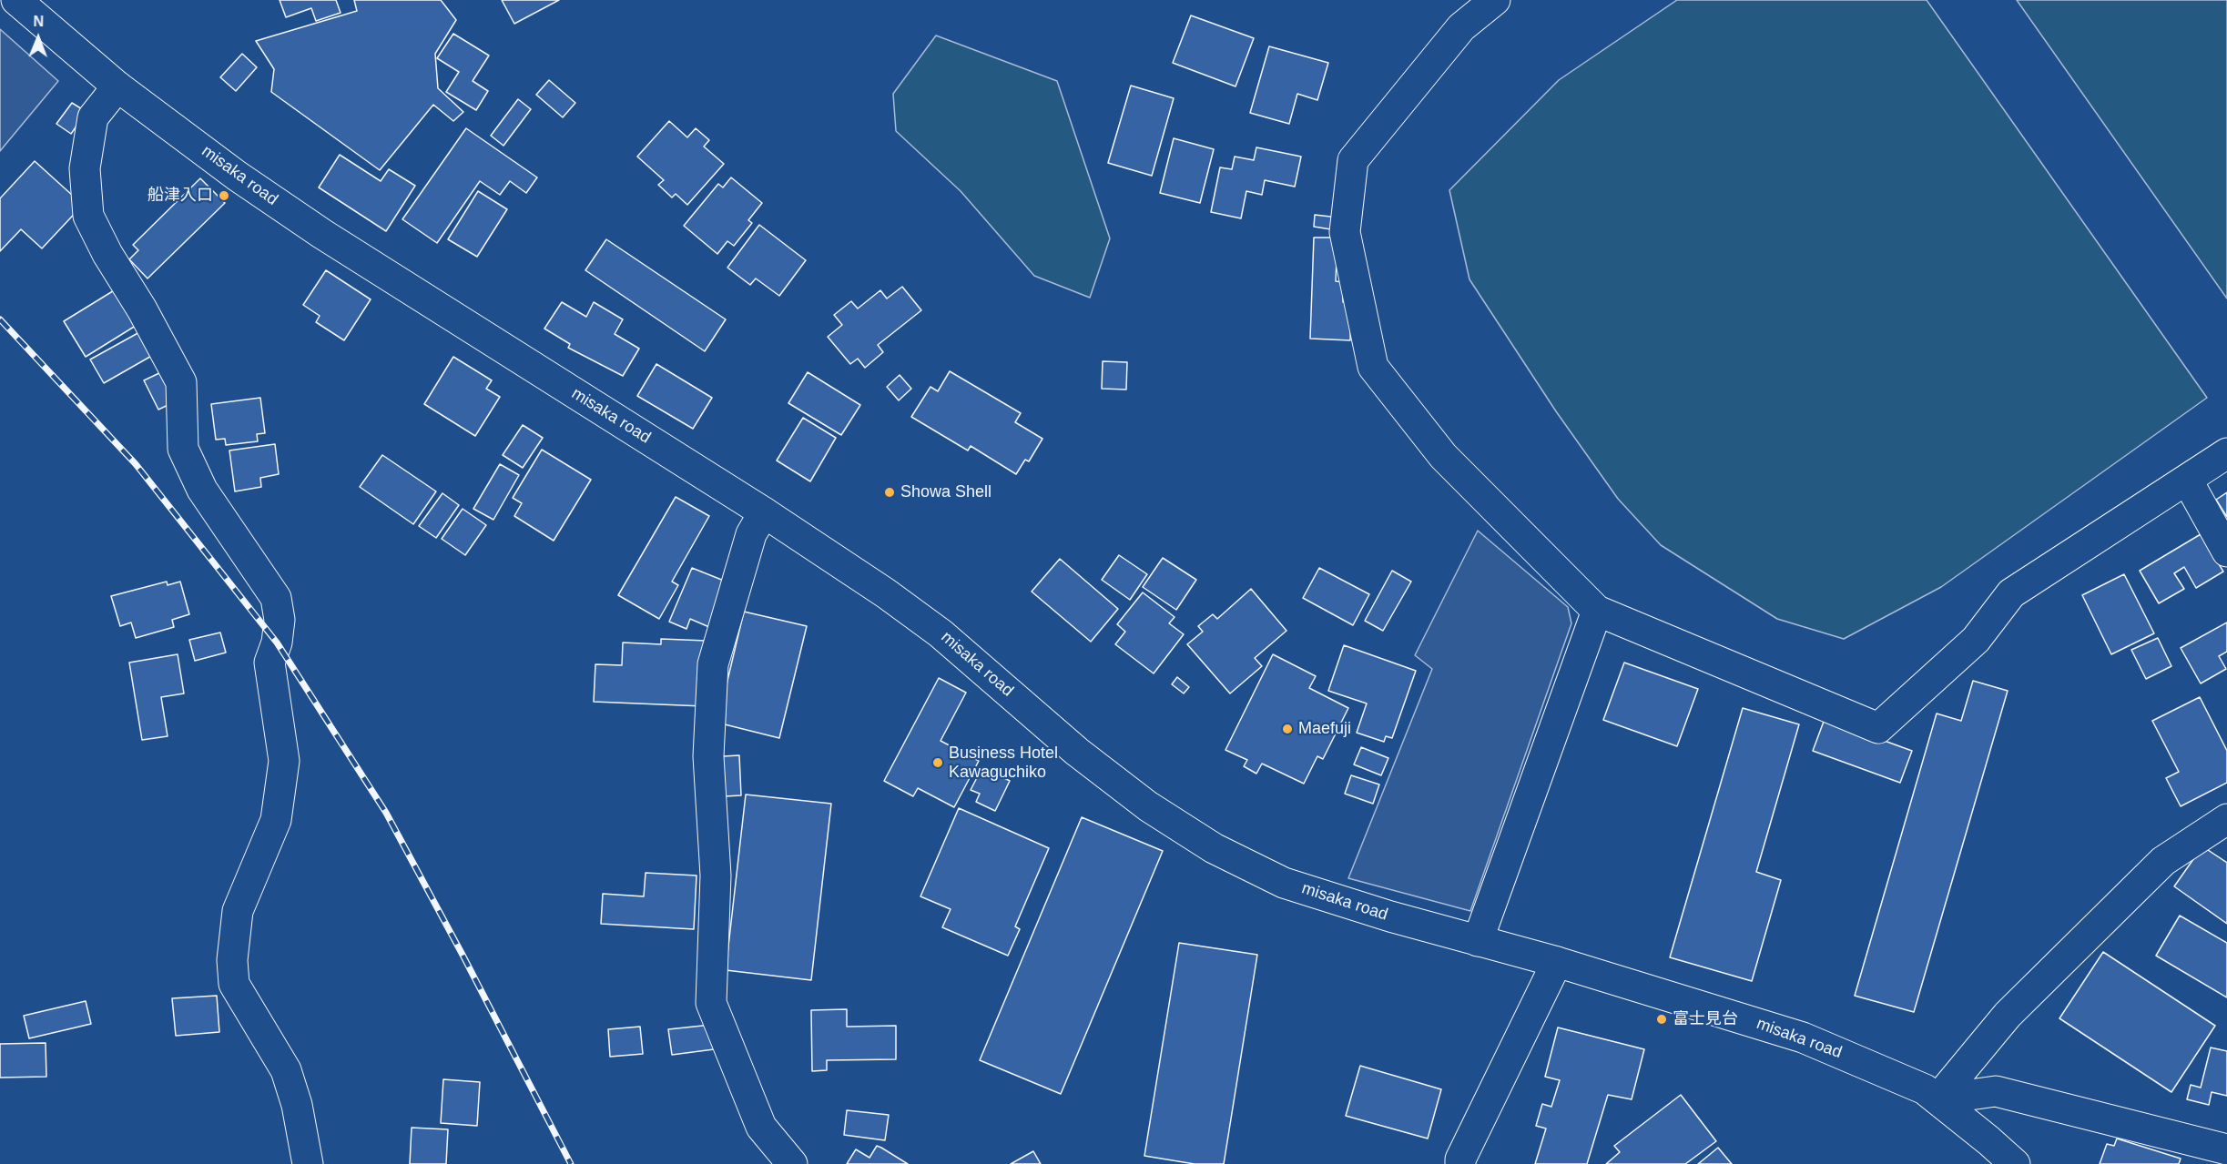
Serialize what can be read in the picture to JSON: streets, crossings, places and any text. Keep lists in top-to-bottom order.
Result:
{
  "streets": {
    "main road": ["misaka road"]
  },
  "places": [
    "船津入口",
    "Showa Shell",
    "Maefuji",
    "Business Hotel Kawaguchiko",
    "富士見台"
  ],
  "north": "top"
}
